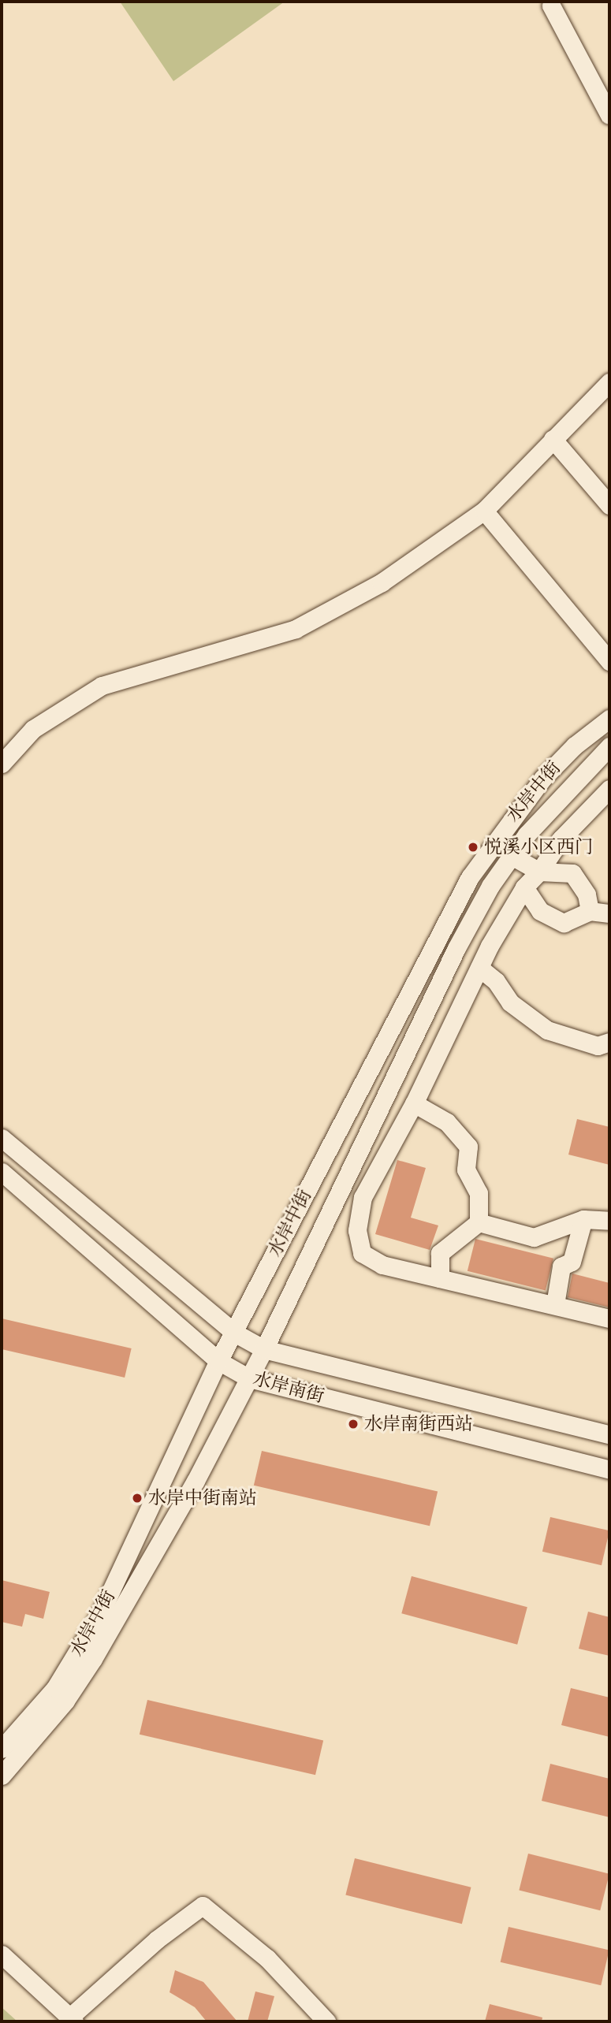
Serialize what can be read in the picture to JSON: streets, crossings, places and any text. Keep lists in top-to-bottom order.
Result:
{
  "streets": {
    "street": ["水岸中街", "水岸南街"]
  },
  "crossings": [
    ["水岸中街", "水岸南街"]
  ],
  "places": ["悦溪小区西门", "水岸南街西站", "水岸中街南站"]
}
